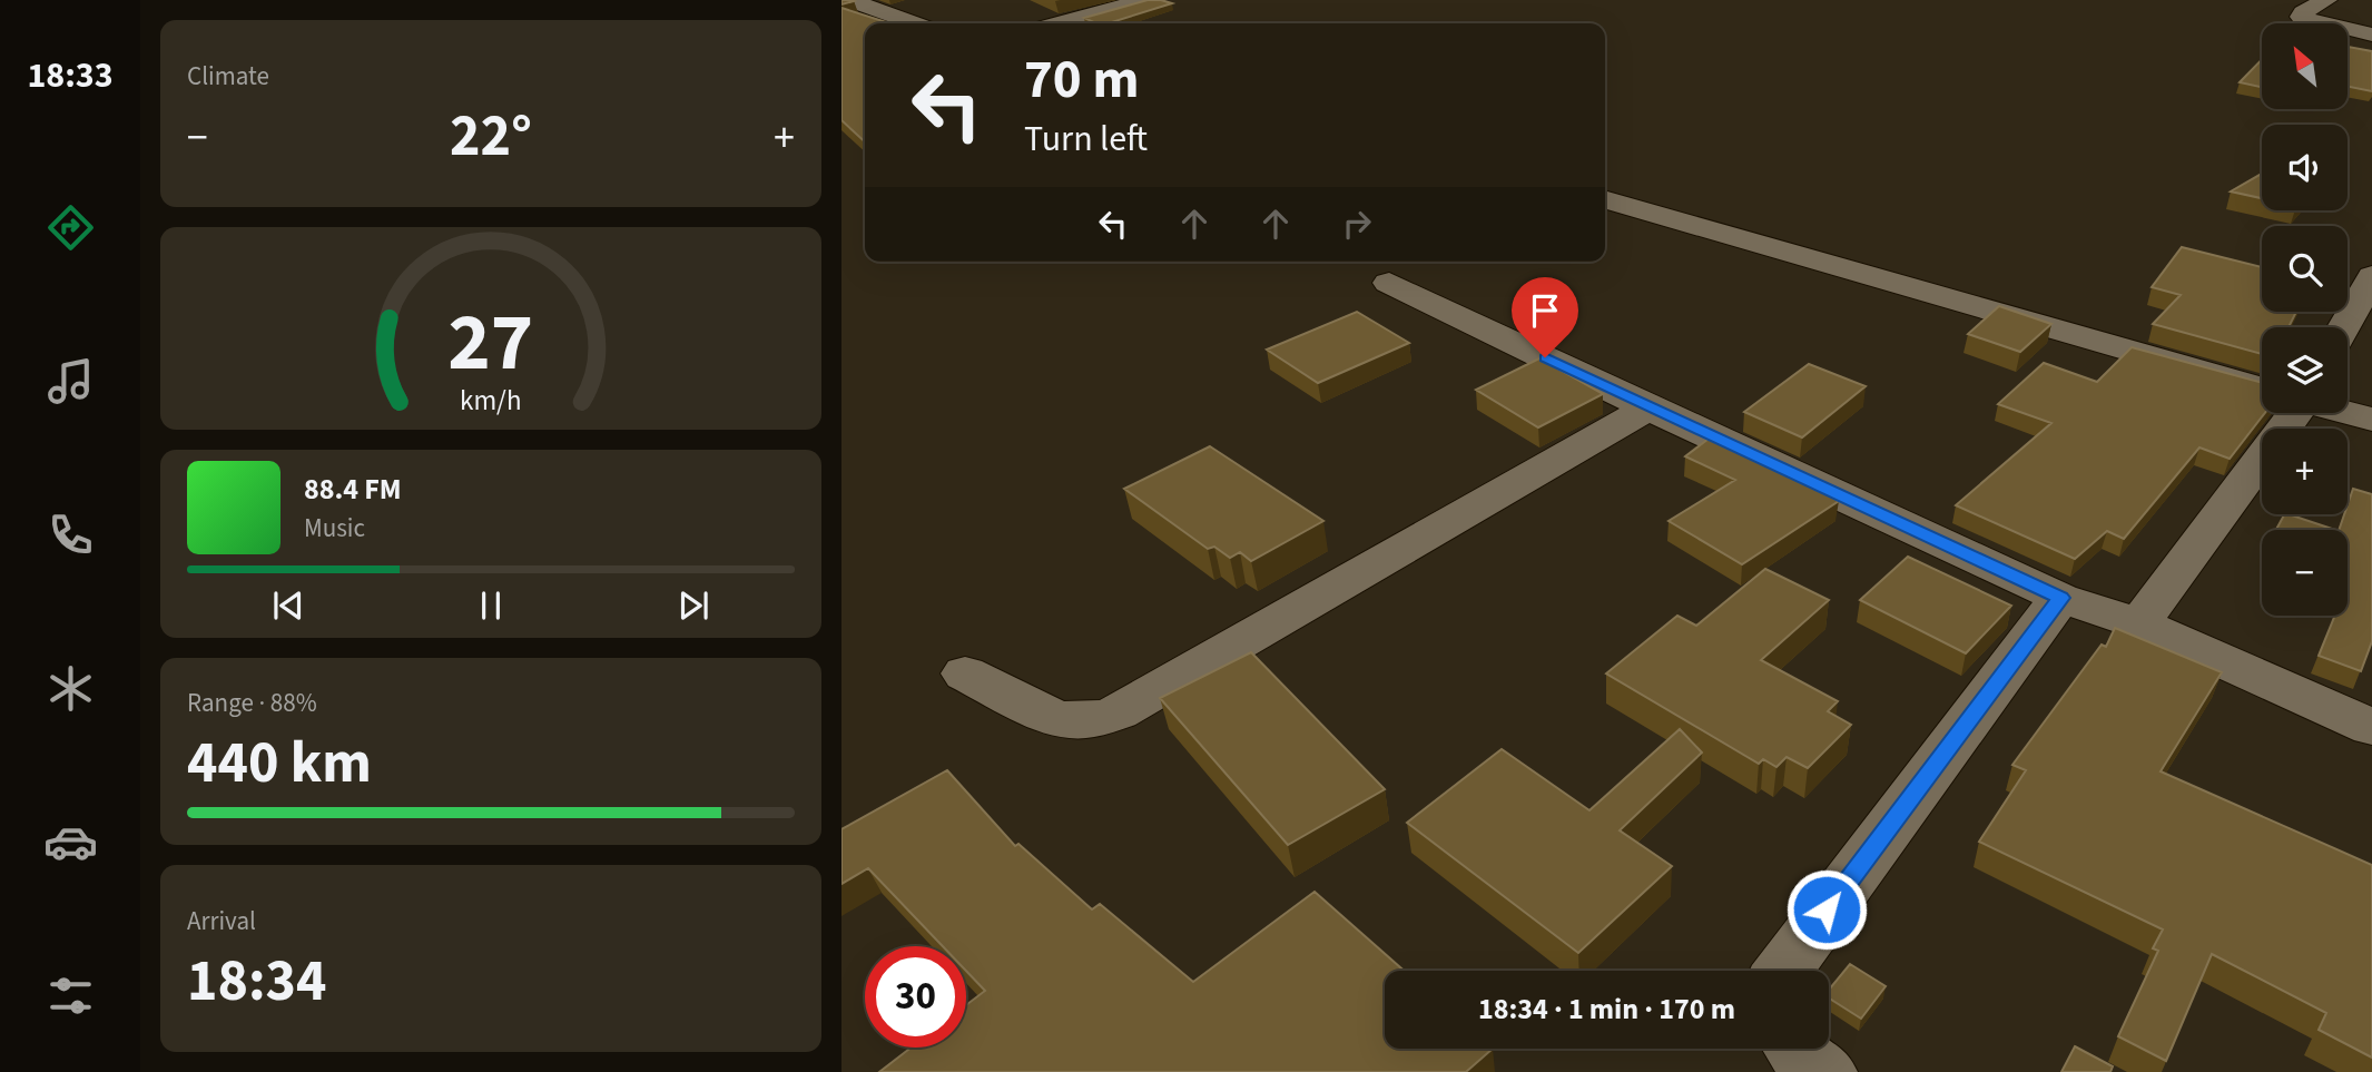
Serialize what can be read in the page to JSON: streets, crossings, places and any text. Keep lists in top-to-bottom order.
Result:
{
  "north": "top left",
  "page": {
    "tabs": "18:33",
    "tile": [
      "Climate",
      ["Range · 88%", "440 km"],
      ["Arrival", "18:34"]
    ],
    "map_buttons": ["+", "−"],
    "turn": ["70 m", "Turn left"],
    "heat": ["−", "22°", "+"],
    "song": ["88.4 FM", "Music"],
    "limit": "30",
    "trip": "18:34 · 1 min · 170 m",
    "gauge": ["27", "km/h"]
  }
}
